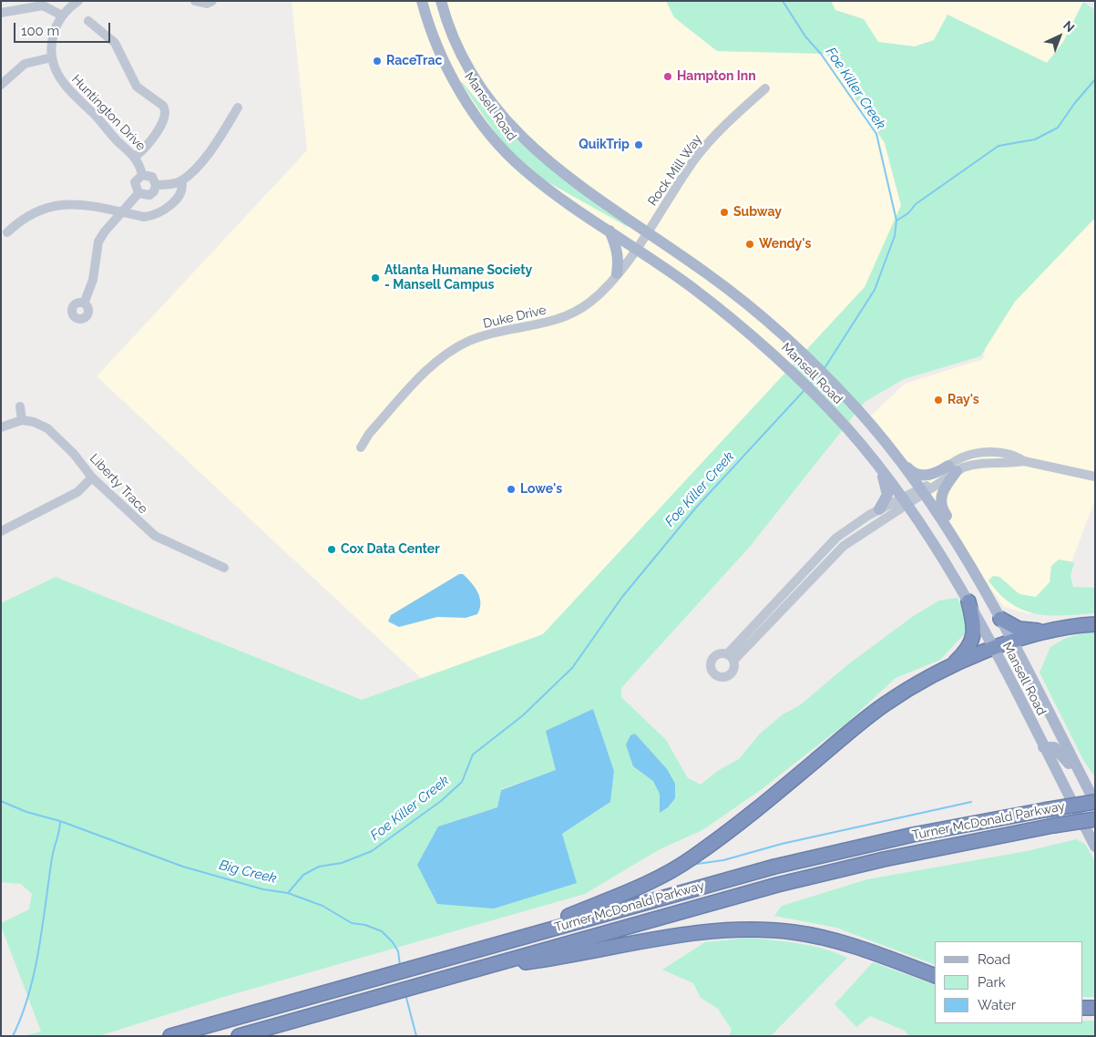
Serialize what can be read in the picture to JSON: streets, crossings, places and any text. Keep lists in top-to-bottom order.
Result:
{
  "streets": {
    "highway": ["Turner McDonald Parkway"],
    "main road": ["Mansell Road"],
    "street": [
      "Huntington Drive",
      "Rock Mill Way",
      "Duke Drive",
      "Liberty Trace"
    ]
  },
  "crossings": [
    ["Mansell Road", "Rock Mill Way"],
    ["Mansell Road", "Duke Drive"],
    ["Mansell Road", "Turner McDonald Parkway"],
    ["Rock Mill Way", "Duke Drive"]
  ],
  "water": ["Foe Killer Creek", "Big Creek"],
  "places": [
    "RaceTrac",
    "Hampton Inn",
    "QuikTrip",
    "Subway",
    "Wendy's",
    "Atlanta Humane Society - Mansell Campus",
    "Ray's",
    "Lowe's",
    "Cox Data Center"
  ],
  "legend": ["Road", "Park", "Water"],
  "scale_bar": "100 m",
  "north": "top right"
}
